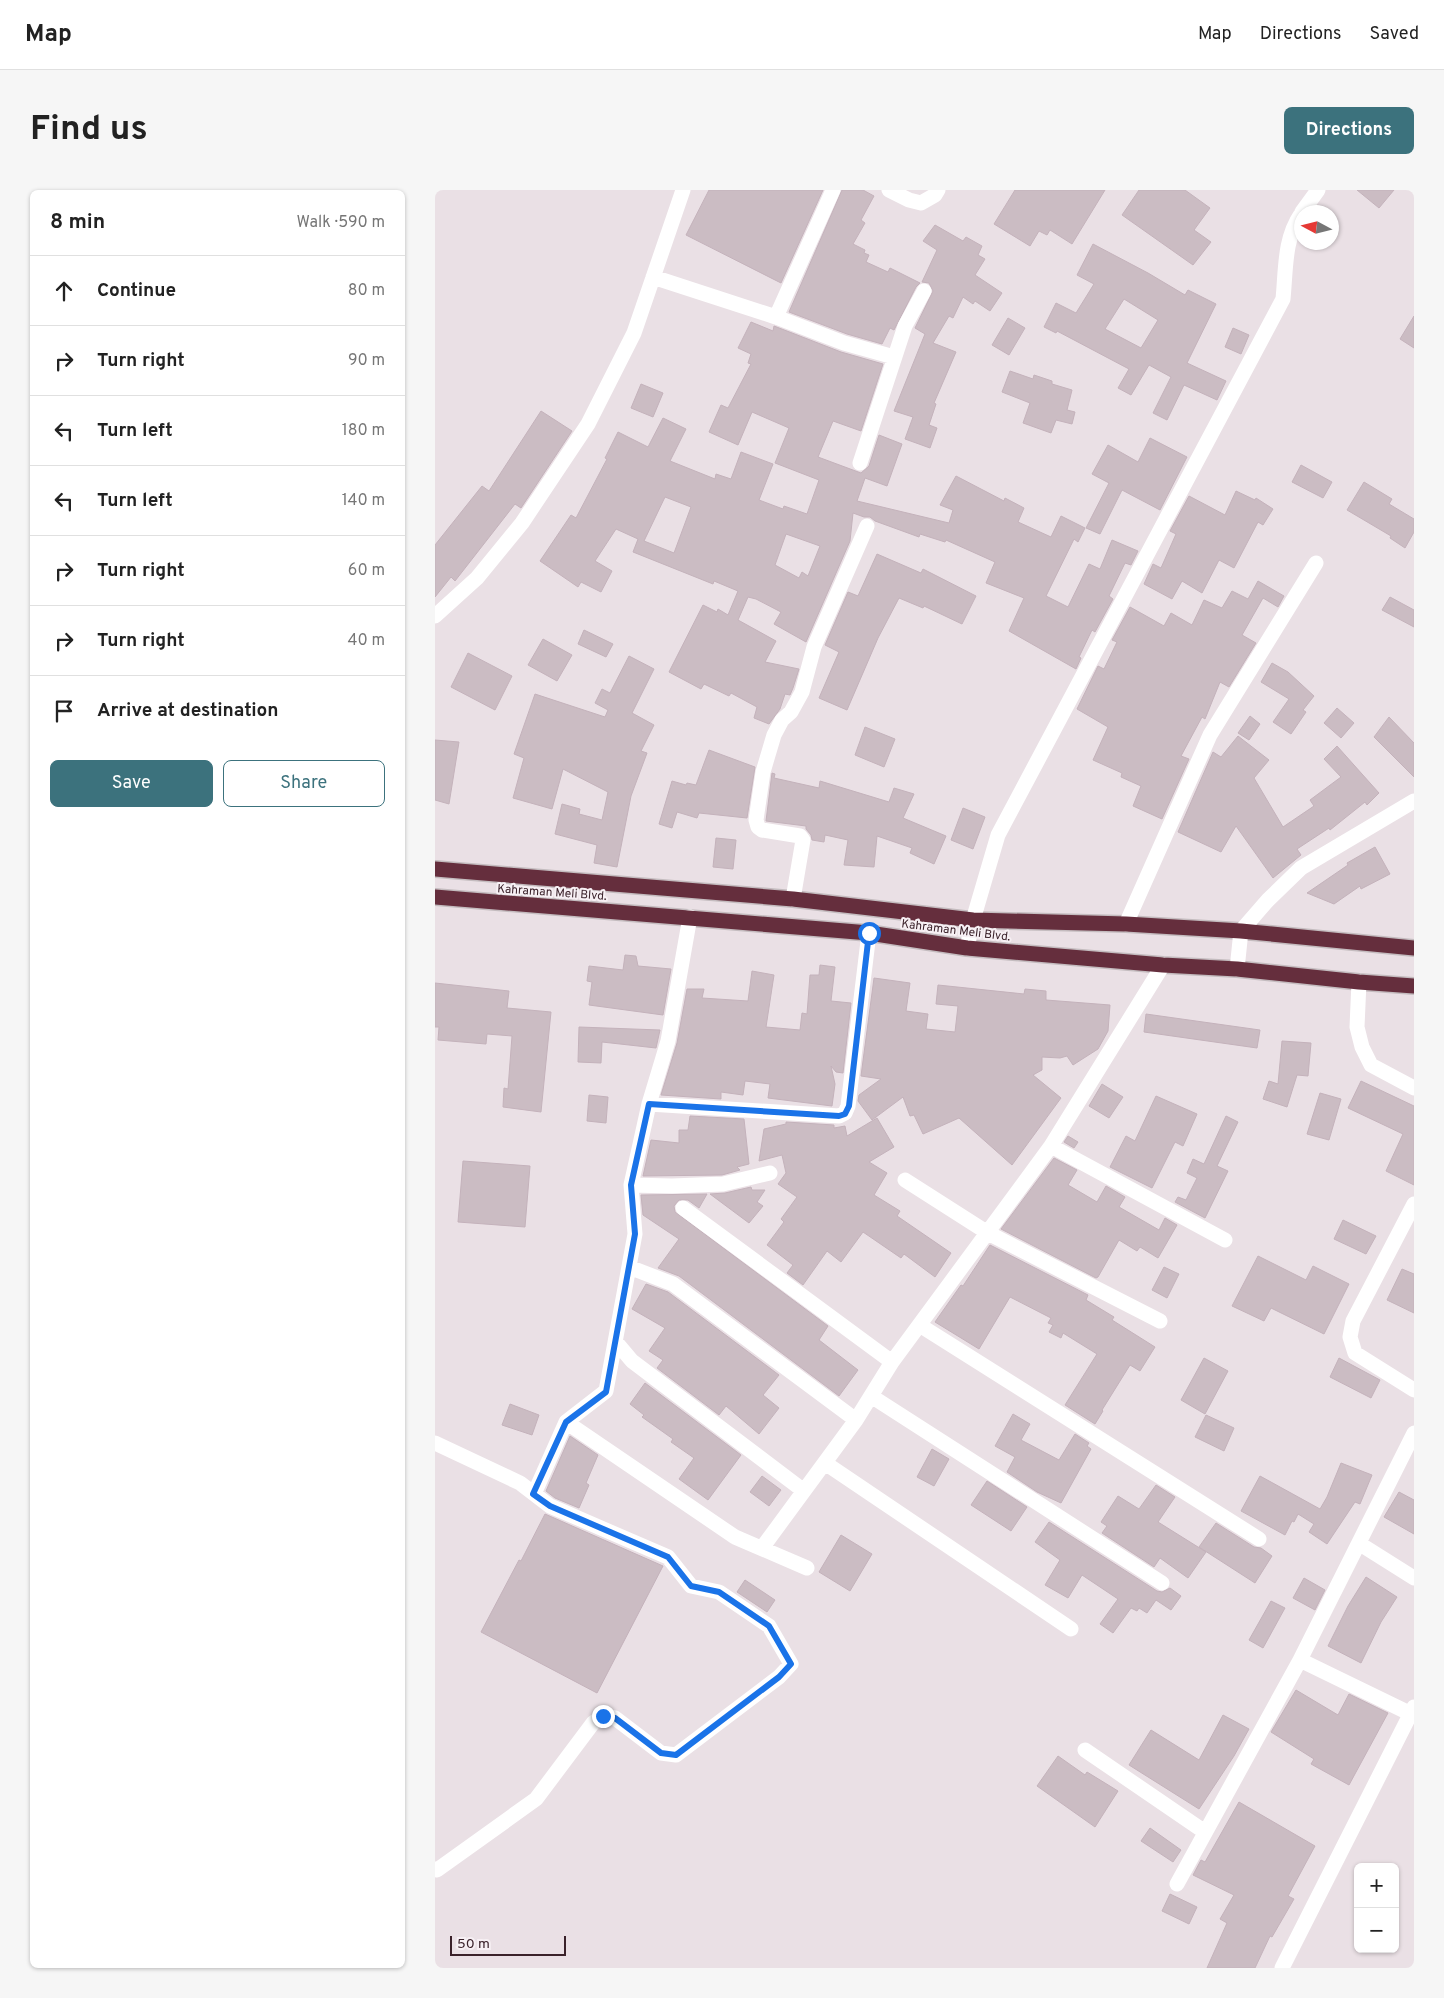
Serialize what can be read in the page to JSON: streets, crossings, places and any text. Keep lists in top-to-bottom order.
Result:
{
  "streets": {
    "highway": ["Kahraman Meli Blvd."]
  },
  "scale_bar": "50 m",
  "north": "left",
  "page": {
    "header": "Map",
    "nav": ["Map", "Directions", "Saved"],
    "buttons": [
      "Directions",
      ["Save", "Share"]
    ],
    "title": "Find us",
    "heading": ["8 min", "Walk · 590 m"],
    "list": [
      ["Continue", "80 m"],
      ["Turn right", "90 m"],
      ["Turn left", "180 m"],
      ["Turn left", "140 m"],
      ["Turn right", "60 m"],
      ["Turn right", "40 m"],
      "Arrive at destination"
    ],
    "map_buttons": ["+", "−"],
    "scale": "50 m"
  }
}
